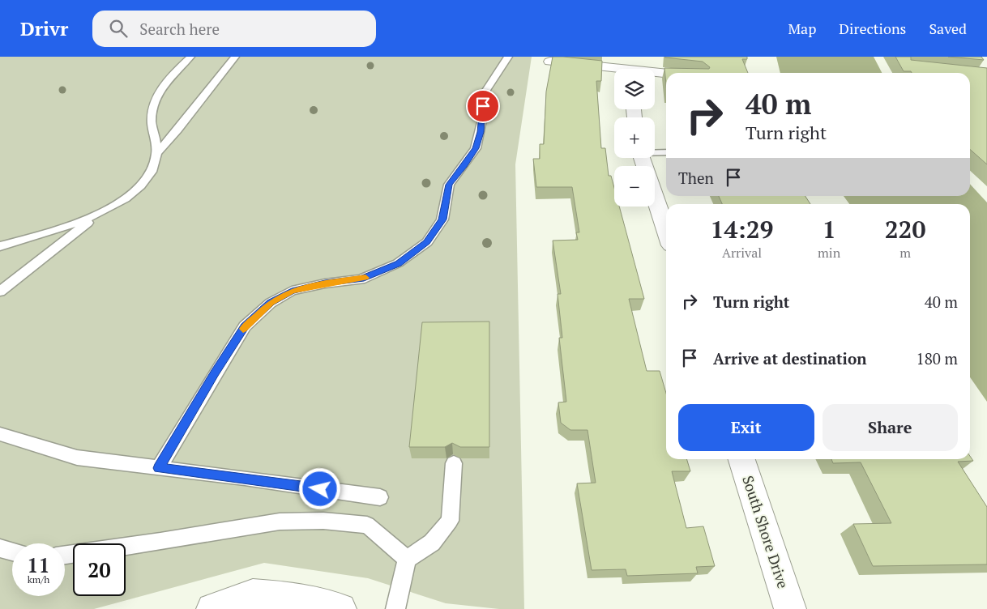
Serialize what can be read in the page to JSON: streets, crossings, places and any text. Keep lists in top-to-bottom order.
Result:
{
  "streets": {
    "street": ["South Shore Drive"]
  },
  "page": {
    "header": "Drivr",
    "search": "Search here",
    "nav": ["Map", "Directions", "Saved"],
    "map_buttons": ["+", "−"],
    "turn": ["40 m", "Turn right"],
    "then": "Then",
    "eta": [
      "14:29",
      "Arrival",
      "1",
      "min",
      "220",
      "m"
    ],
    "list": [
      {
        "name": "Turn right",
        "value": "40 m"
      },
      {
        "name": "Arrive at destination",
        "value": "180 m"
      }
    ],
    "buttons": ["Exit", "Share"],
    "speed": "11 km/h",
    "limit": "20"
  }
}
